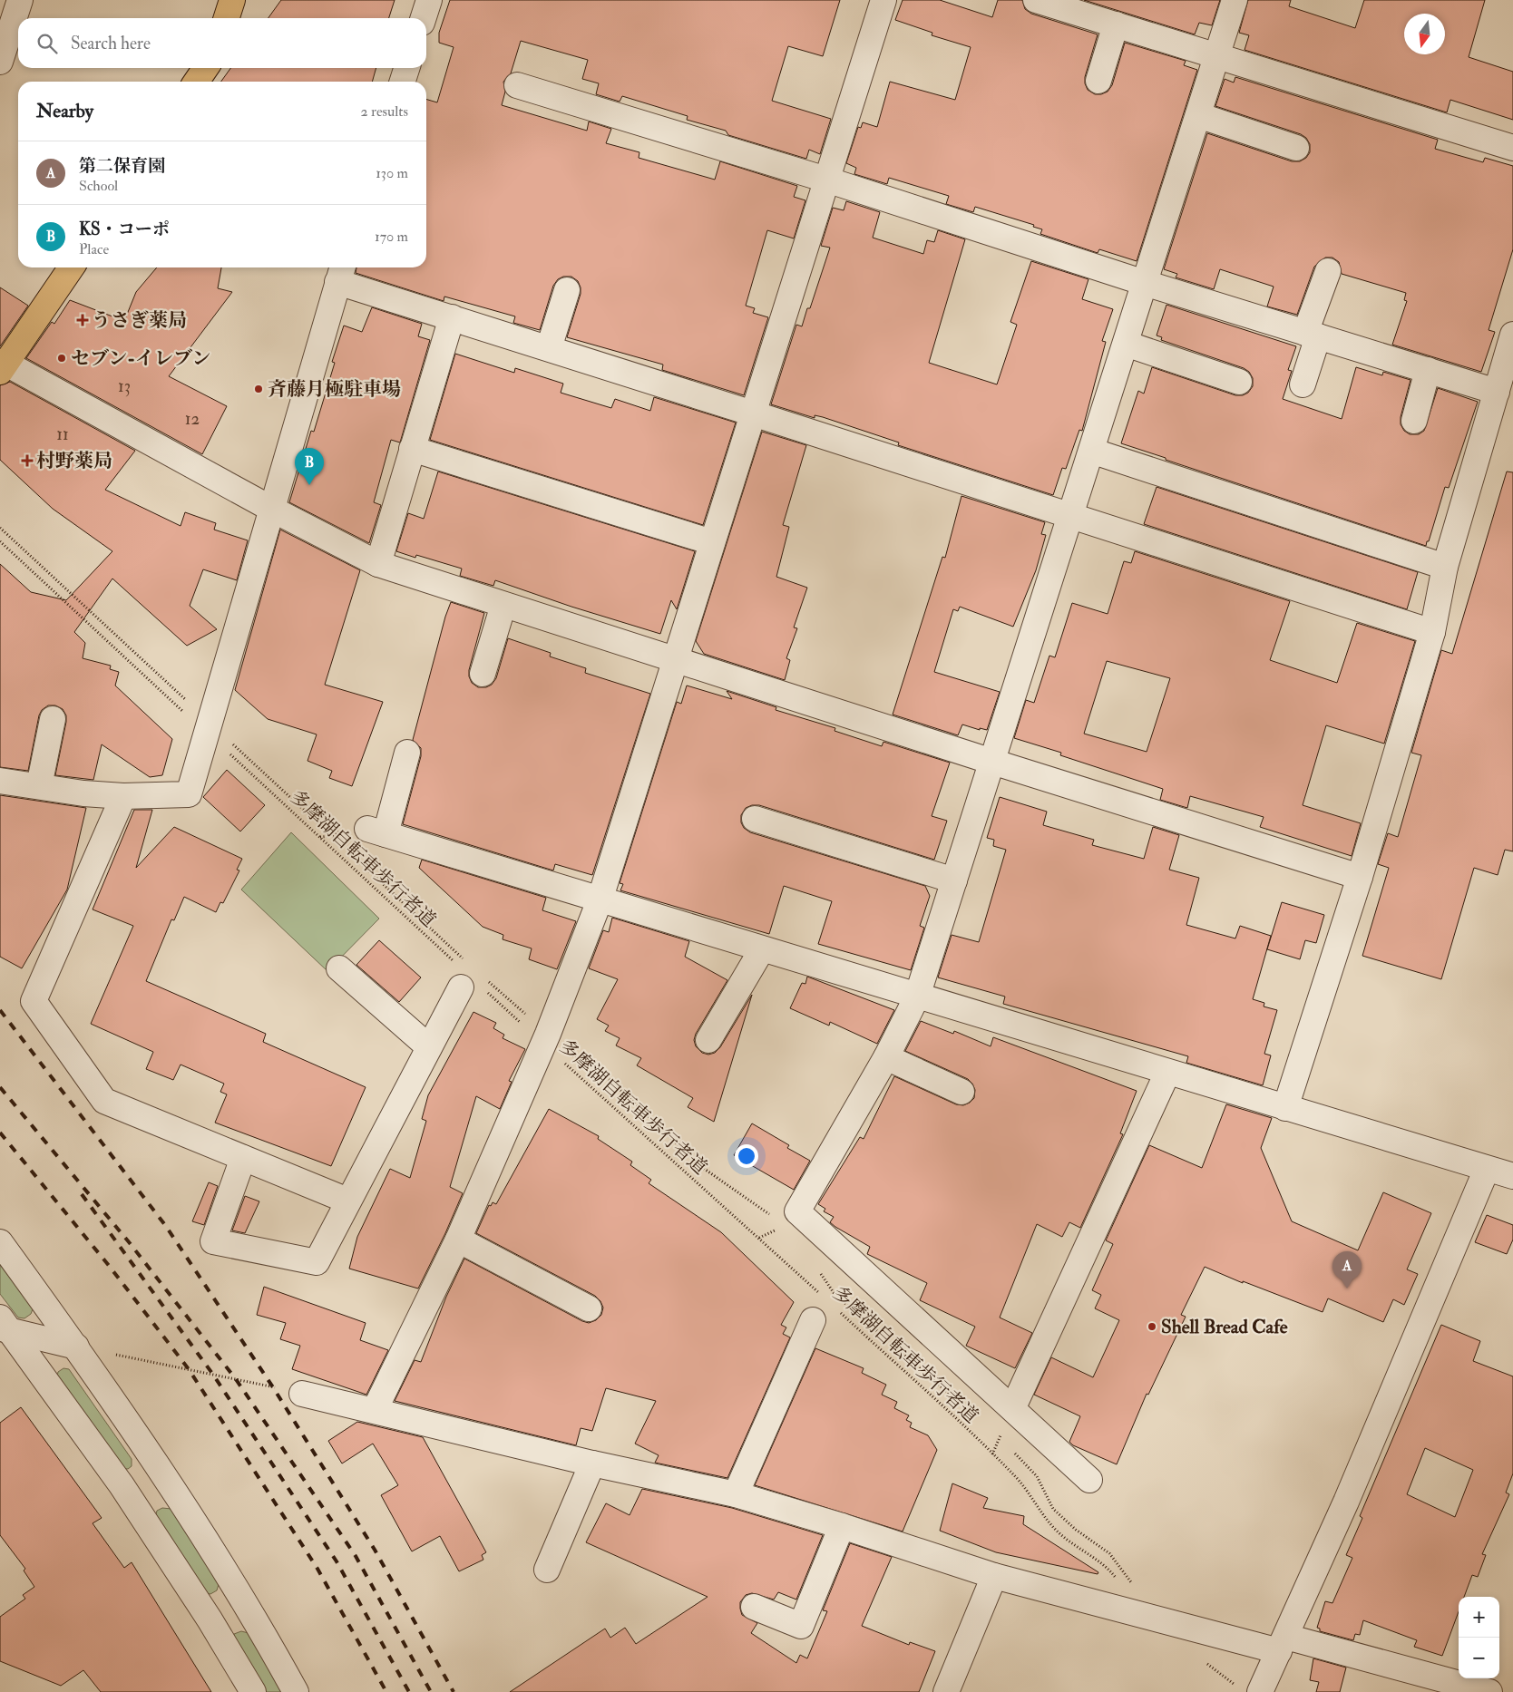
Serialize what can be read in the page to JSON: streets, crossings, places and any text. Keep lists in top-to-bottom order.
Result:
{
  "streets": {
    "path": ["多摩湖自転車歩行者道"]
  },
  "places": {
    "health": ["うさぎ薬局", "村野薬局"],
    "other": ["セブン-イレブン", "斉藤月極駐車場", "Shell Bread Cafe"]
  },
  "house_numbers": ["13", "12", "11"],
  "north": "bottom",
  "page": {
    "search": "Search here",
    "heading": ["Nearby", "2 results"],
    "list": [
      {
        "mark": "A",
        "name": "第二保育園",
        "note": "School",
        "value": "130 m"
      },
      {
        "mark": "B",
        "name": "KS・コーポ",
        "note": "Place",
        "value": "170 m"
      }
    ],
    "pins": ["B", "A"],
    "map_buttons": ["+", "−"]
  }
}
